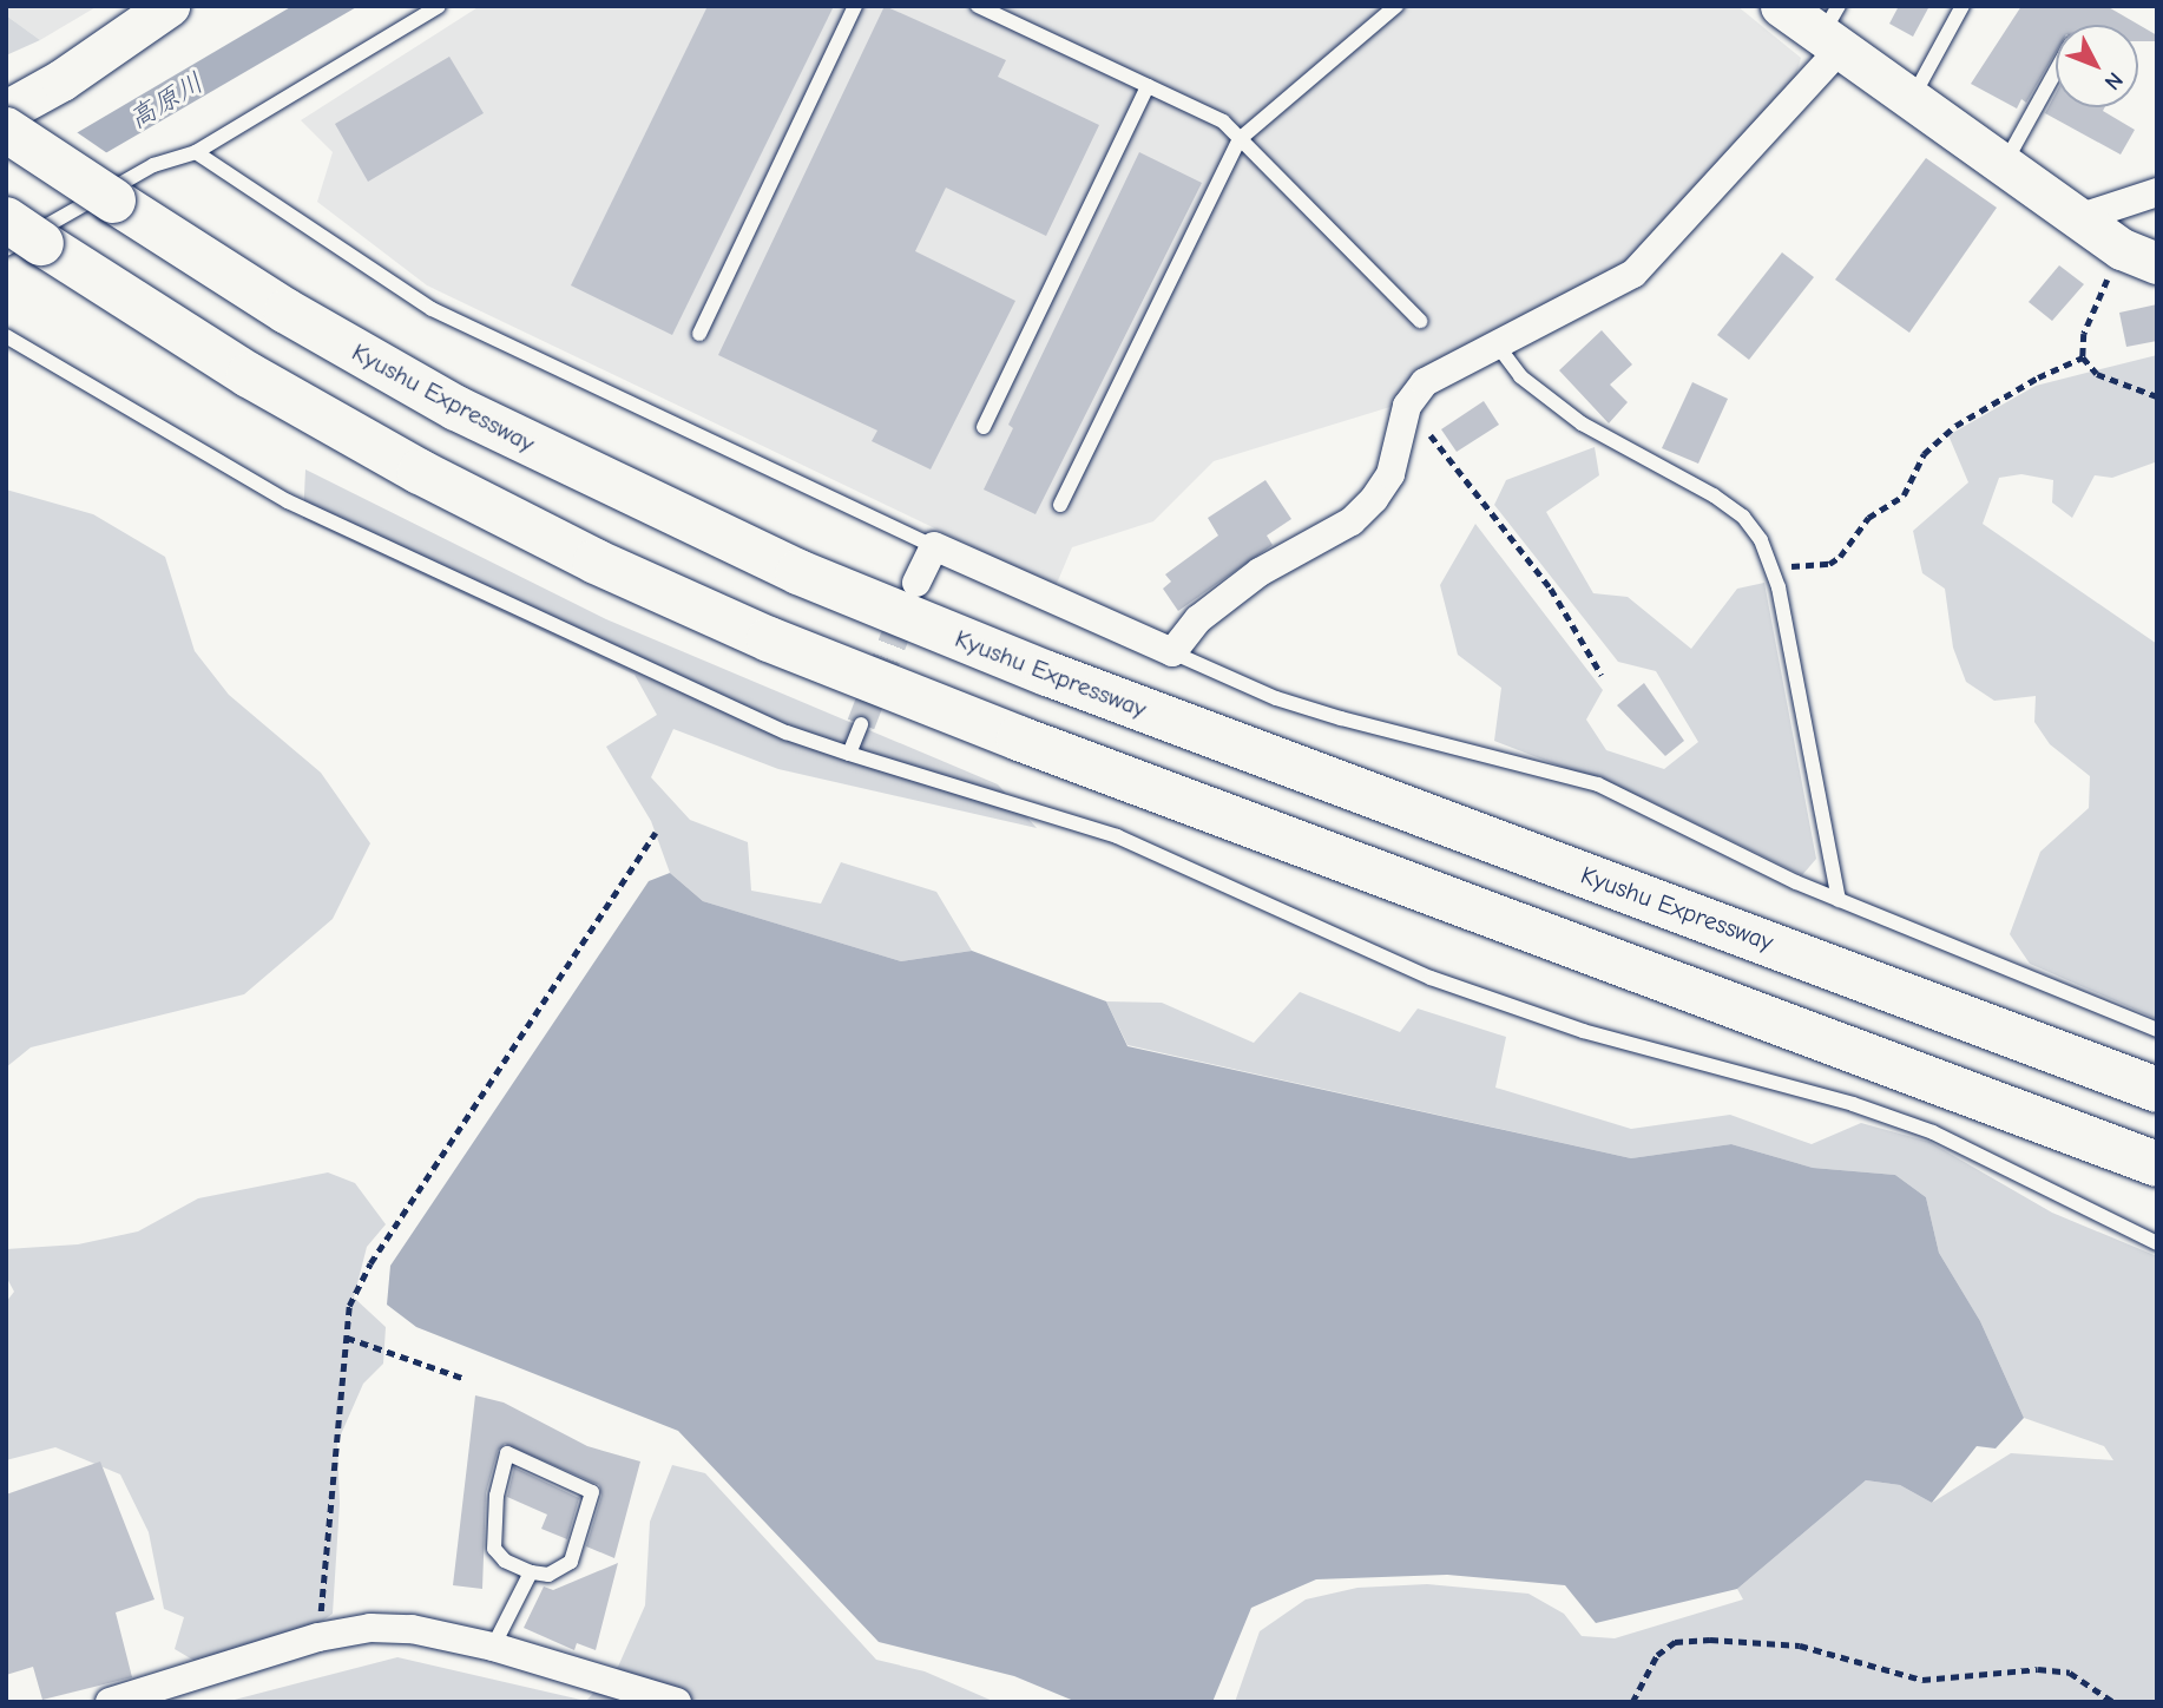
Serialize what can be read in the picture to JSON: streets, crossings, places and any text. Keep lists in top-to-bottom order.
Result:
{
  "streets": {
    "highway": ["Kyushu Expressway"]
  },
  "water": ["高原川"],
  "north": "bottom right"
}
